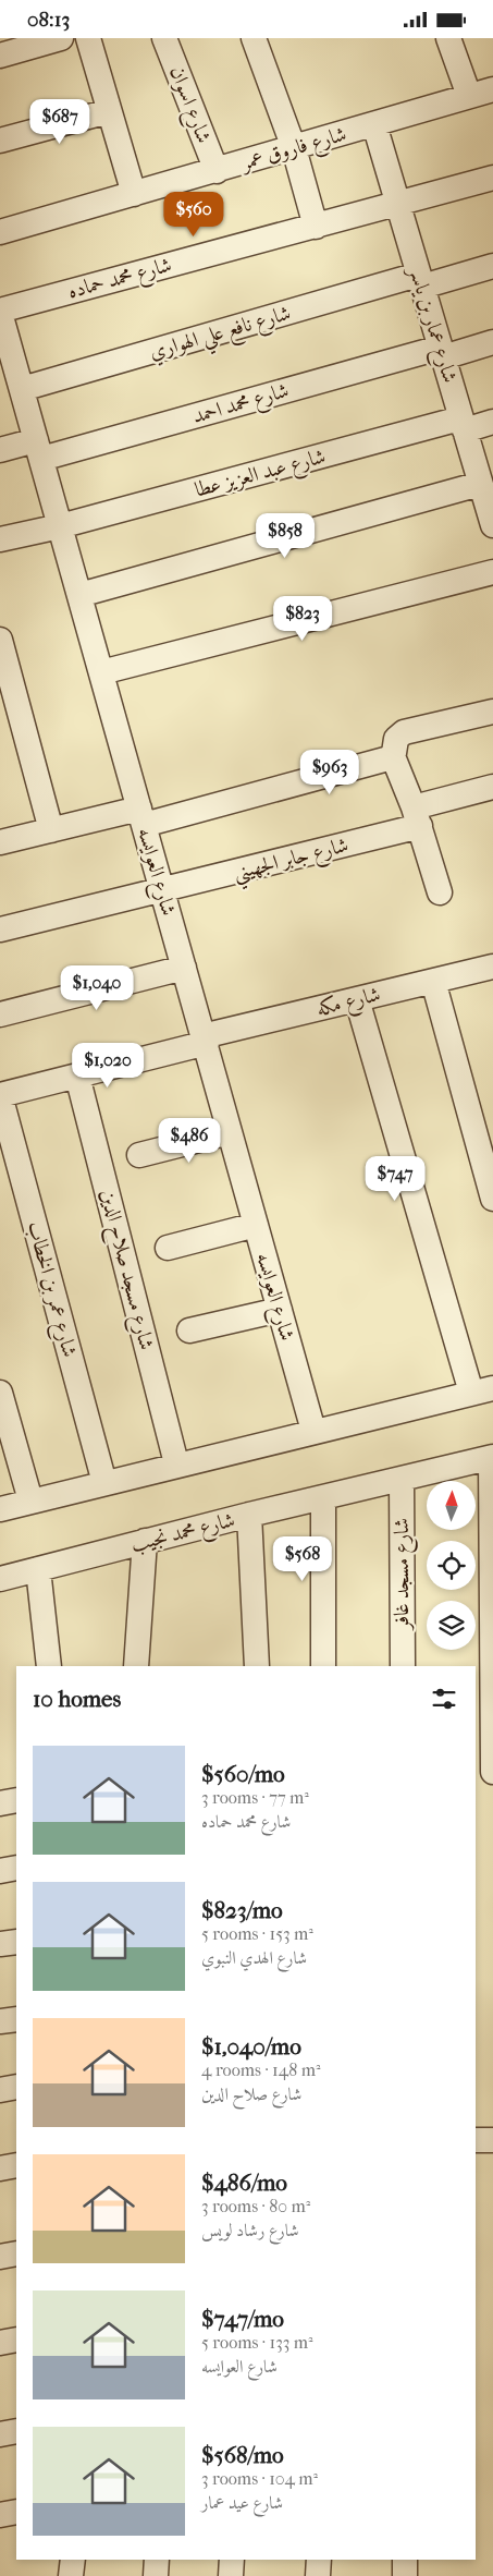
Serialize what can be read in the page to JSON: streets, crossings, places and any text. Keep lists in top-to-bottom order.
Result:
{
  "streets": {
    "street": [
      "شارع اسوان",
      "شارع فاروق عمر",
      "شارع محمد حماده",
      "شارع عمار بن ياسر",
      "شارع نافع علي الهواري",
      "شارع محمد احمد",
      "شارع عبد العزيز عطا",
      "شارع جابر الجهيني",
      "شارع العوايسه",
      "شارع مكه",
      "شارع مسجد صلاح الدين",
      "شارع عمر بن الخطاب",
      "شارع محمد نجيب",
      "شارع مسجد غافر"
    ]
  },
  "crossings": [
    ["شارع اسوان", "شارع فاروق عمر"],
    ["شارع فاروق عمر", "شارع عمار بن ياسر"],
    ["شارع محمد حماده", "شارع عمار بن ياسر"],
    ["شارع محمد حماده", "شارع العوايسه"],
    ["شارع عمار بن ياسر", "شارع نافع علي الهواري"],
    ["شارع عمار بن ياسر", "شارع محمد احمد"],
    ["شارع عمار بن ياسر", "شارع عبد العزيز عطا"],
    ["شارع نافع علي الهواري", "شارع العوايسه"],
    ["شارع محمد احمد", "شارع العوايسه"],
    ["شارع عبد العزيز عطا", "شارع العوايسه"],
    ["شارع جابر الجهيني", "شارع العوايسه"],
    ["شارع العوايسه", "شارع مكه"],
    ["شارع مكه", "شارع مسجد صلاح الدين"],
    ["شارع مكه", "شارع عمر بن الخطاب"],
    ["شارع محمد نجيب", "شارع مسجد غافر"]
  ],
  "north": "top",
  "page": {
    "status": "08:13",
    "price": [
      "$687",
      "$560",
      "$858",
      "$823",
      "$963",
      "$1,040",
      "$1,020",
      "$486",
      "$747",
      "$568"
    ],
    "heading": "10 homes",
    "list": [
      {
        "name": "$560/mo",
        "note": "3 rooms · 77 m² · شارع محمد حماده"
      },
      {
        "name": "$823/mo",
        "note": "5 rooms · 153 m² · شارع الهدي النبوي"
      },
      {
        "name": "$1,040/mo",
        "note": "4 rooms · 148 m² · شارع صلاح الدين"
      },
      {
        "name": "$486/mo",
        "note": "3 rooms · 80 m² · شارع رشاد لويس"
      },
      {
        "name": "$747/mo",
        "note": "5 rooms · 133 m² · شارع العوايسه"
      },
      {
        "name": "$568/mo",
        "note": "3 rooms · 104 m² · شارع عيد عمار"
      }
    ]
  }
}
